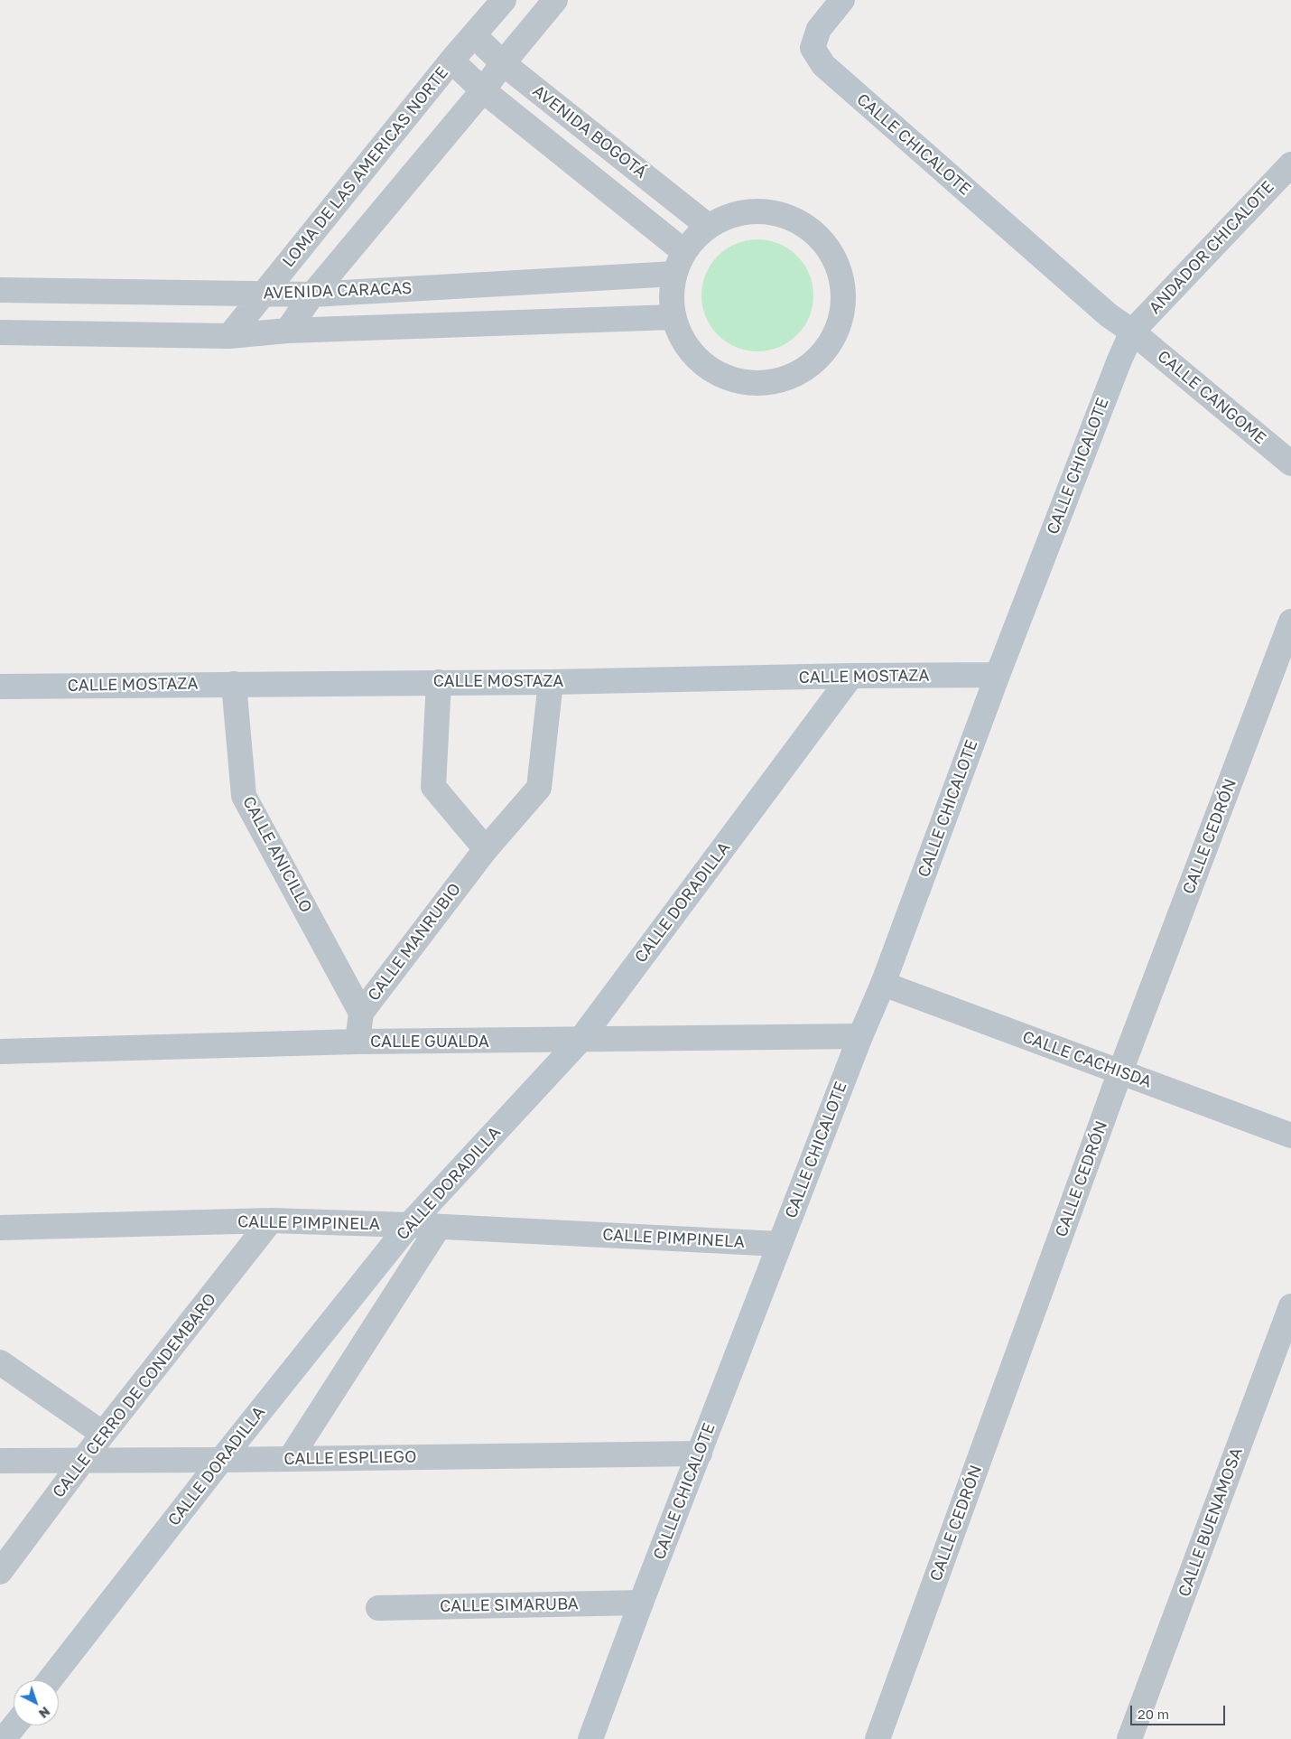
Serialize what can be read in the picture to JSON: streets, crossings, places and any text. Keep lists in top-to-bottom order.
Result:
{
  "streets": {
    "street": [
      "AVENIDA BOGOTÁ",
      "CALLE CHICALOTE",
      "LOMA DE LAS AMERICAS NORTE",
      "ANDADOR CHICALOTE",
      "AVENIDA CARACAS",
      "CALLE CANGOME",
      "CALLE MOSTAZA",
      "CALLE CEDRÓN",
      "CALLE ANICILLO",
      "CALLE DORADILLA",
      "CALLE MANRUBIO",
      "CALLE GUALDA",
      "CALLE CACHISDA",
      "CALLE PIMPINELA",
      "CALLE CERRO DE CONDEMBARO",
      "CALLE ESPLIEGO",
      "CALLE BUENAMOSA",
      "CALLE SIMARUBA"
    ]
  },
  "crossings": [
    ["AVENIDA BOGOTÁ", "LOMA DE LAS AMERICAS NORTE"],
    ["CALLE CHICALOTE", "ANDADOR CHICALOTE"],
    ["CALLE CHICALOTE", "CALLE CANGOME"],
    ["CALLE CHICALOTE", "CALLE MOSTAZA"],
    ["CALLE CHICALOTE", "CALLE GUALDA"],
    ["CALLE CHICALOTE", "CALLE CACHISDA"],
    ["CALLE CHICALOTE", "CALLE PIMPINELA"],
    ["CALLE CHICALOTE", "CALLE ESPLIEGO"],
    ["CALLE CHICALOTE", "CALLE SIMARUBA"],
    ["LOMA DE LAS AMERICAS NORTE", "AVENIDA CARACAS"],
    ["ANDADOR CHICALOTE", "CALLE CANGOME"],
    ["CALLE MOSTAZA", "CALLE ANICILLO"],
    ["CALLE MOSTAZA", "CALLE DORADILLA"],
    ["CALLE MOSTAZA", "CALLE MANRUBIO"],
    ["CALLE CEDRÓN", "CALLE CACHISDA"],
    ["CALLE ANICILLO", "CALLE MANRUBIO"],
    ["CALLE DORADILLA", "CALLE GUALDA"],
    ["CALLE DORADILLA", "CALLE PIMPINELA"],
    ["CALLE DORADILLA", "CALLE ESPLIEGO"],
    ["CALLE MANRUBIO", "CALLE GUALDA"],
    ["CALLE PIMPINELA", "CALLE CERRO DE CONDEMBARO"],
    ["CALLE CERRO DE CONDEMBARO", "CALLE ESPLIEGO"]
  ],
  "scale_bar": "20 m",
  "north": "bottom right"
}
